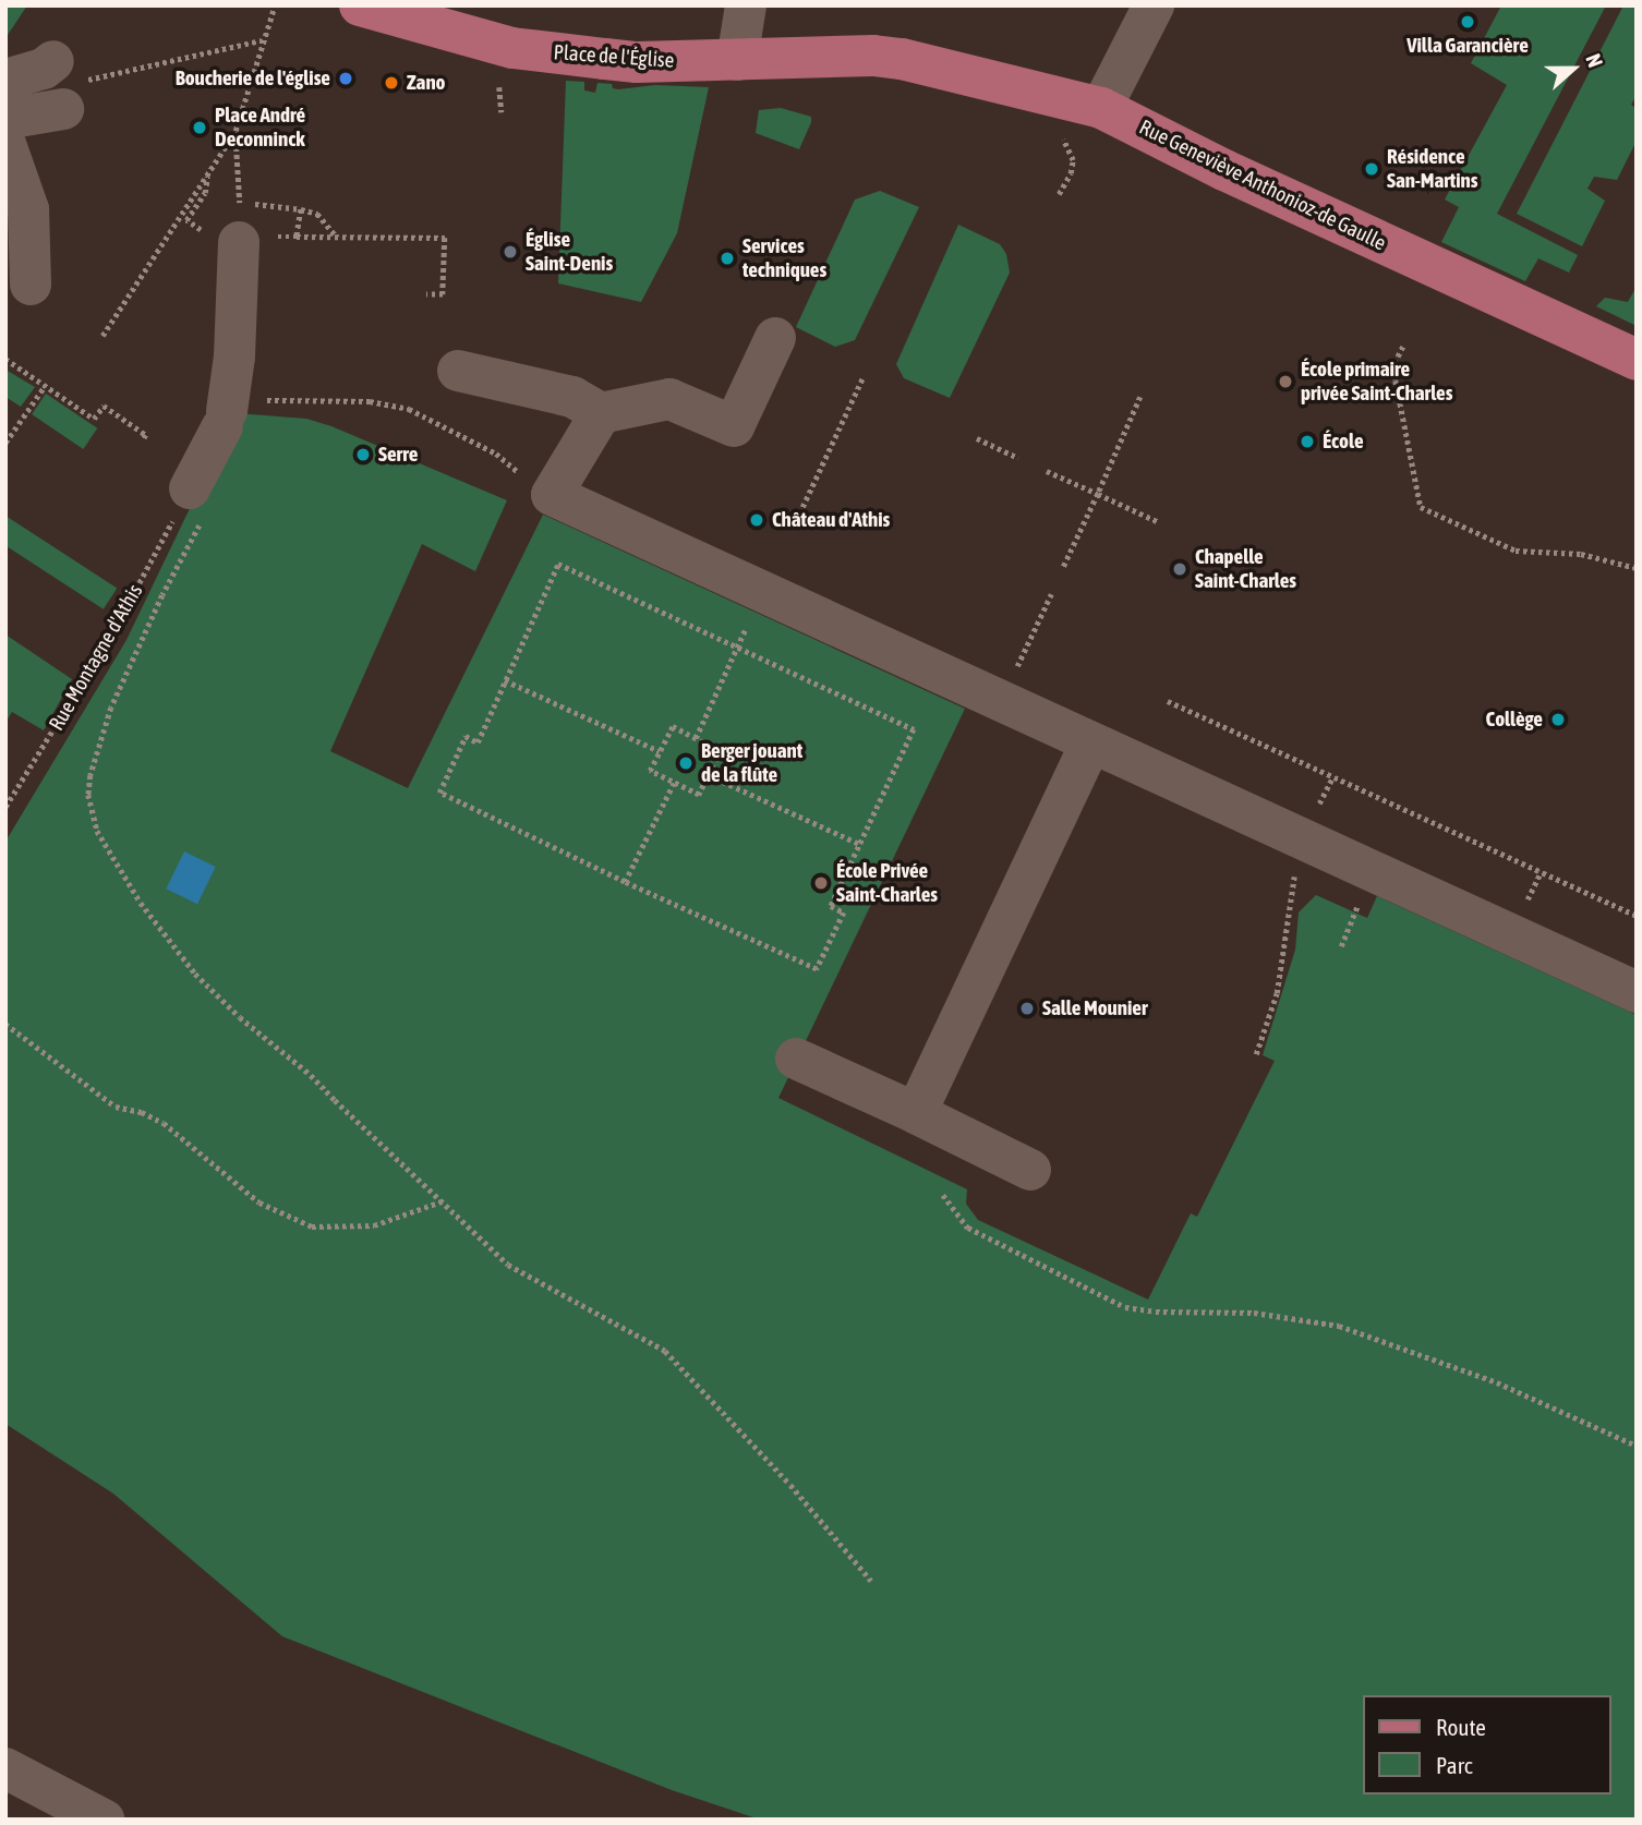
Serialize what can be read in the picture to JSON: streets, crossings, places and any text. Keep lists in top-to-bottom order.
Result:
{
  "streets": {
    "main road": ["Place de l'Église", "Rue Geneviève Anthonioz-de Gaulle"],
    "path": ["Rue Montagne d'Athis"]
  },
  "crossings": [
    ["Place de l'Église", "Rue Geneviève Anthonioz-de Gaulle"]
  ],
  "places": [
    "Villa Garancière",
    "Boucherie de l'église",
    "Zano",
    "Place André Deconninck",
    "Résidence San-Martins",
    "Église Saint-Denis",
    "Services techniques",
    "École primaire privée Saint-Charles",
    "École",
    "Serre",
    "Château d'Athis",
    "Chapelle Saint-Charles",
    "Collège",
    "Berger jouant de la flûte",
    "École Privée Saint-Charles",
    "Salle Mounier"
  ],
  "legend": ["Route", "Parc"],
  "north": "right"
}
